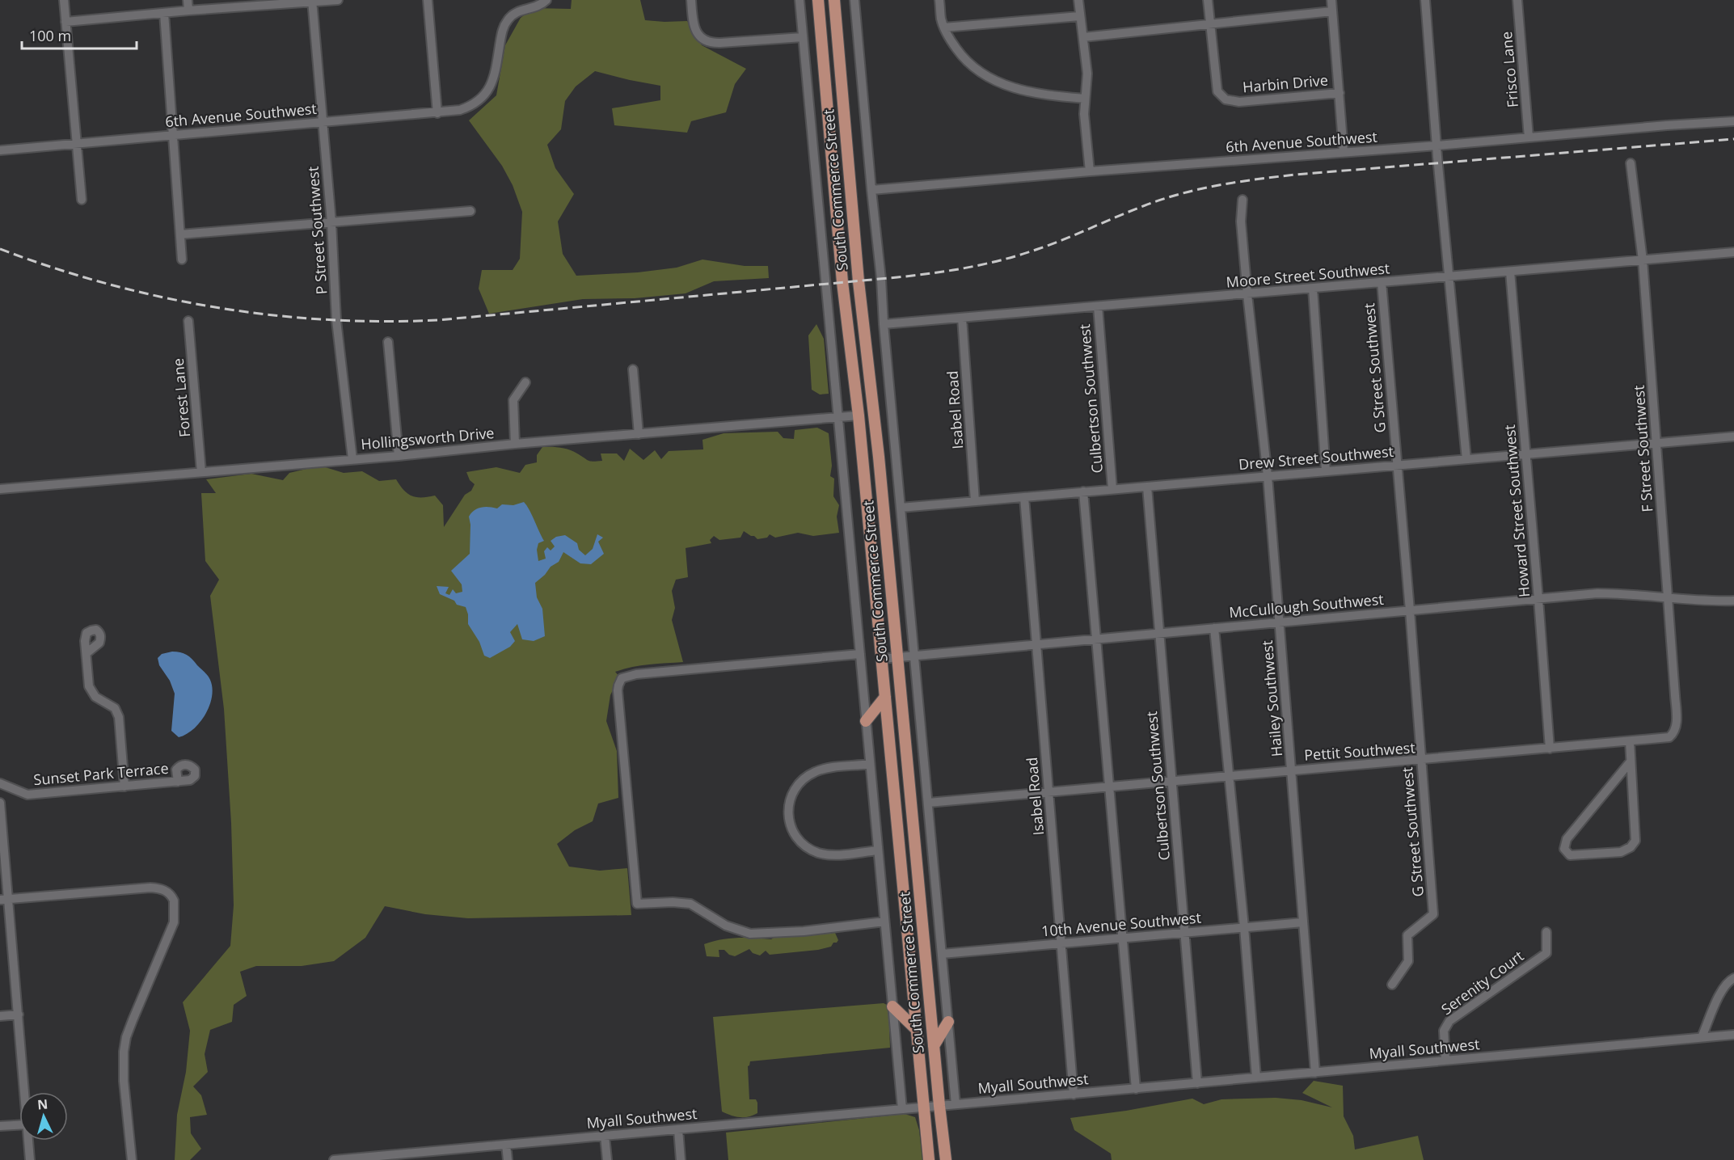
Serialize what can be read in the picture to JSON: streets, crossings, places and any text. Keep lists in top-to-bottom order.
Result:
{
  "streets": {
    "main road": ["South Commerce Street"],
    "street": [
      "Frisco Lane",
      "Harbin Drive",
      "6th Avenue Southwest",
      "P Street Southwest",
      "Moore Street Southwest",
      "G Street Southwest",
      "Forest Lane",
      "Culbertson Southwest",
      "Isabel Road",
      "Hollingsworth Drive",
      "F Street Southwest",
      "Drew Street Southwest",
      "Howard Street Southwest",
      "McCullough Southwest",
      "Hailey Southwest",
      "Pettit Southwest",
      "Sunset Park Terrace",
      "10th Avenue Southwest",
      "Serenity Court",
      "Myall Southwest"
    ]
  },
  "crossings": [
    ["Frisco Lane", "6th Avenue Southwest"],
    ["6th Avenue Southwest", "P Street Southwest"],
    ["South Commerce Street", "Hollingsworth Drive"],
    ["South Commerce Street", "McCullough Southwest"],
    ["South Commerce Street", "Myall Southwest"],
    ["P Street Southwest", "Hollingsworth Drive"],
    ["Moore Street Southwest", "G Street Southwest"],
    ["Moore Street Southwest", "Culbertson Southwest"],
    ["Moore Street Southwest", "Isabel Road"],
    ["Moore Street Southwest", "F Street Southwest"],
    ["Moore Street Southwest", "Howard Street Southwest"],
    ["Moore Street Southwest", "Hailey Southwest"],
    ["G Street Southwest", "Drew Street Southwest"],
    ["G Street Southwest", "McCullough Southwest"],
    ["G Street Southwest", "Pettit Southwest"],
    ["Forest Lane", "Hollingsworth Drive"],
    ["Culbertson Southwest", "Drew Street Southwest"],
    ["Culbertson Southwest", "McCullough Southwest"],
    ["Culbertson Southwest", "Pettit Southwest"],
    ["Culbertson Southwest", "10th Avenue Southwest"],
    ["Culbertson Southwest", "Myall Southwest"],
    ["Isabel Road", "Drew Street Southwest"],
    ["Isabel Road", "McCullough Southwest"],
    ["Isabel Road", "Pettit Southwest"],
    ["Isabel Road", "10th Avenue Southwest"],
    ["Isabel Road", "Myall Southwest"],
    ["F Street Southwest", "Drew Street Southwest"],
    ["F Street Southwest", "McCullough Southwest"],
    ["F Street Southwest", "Pettit Southwest"],
    ["Drew Street Southwest", "Howard Street Southwest"],
    ["Drew Street Southwest", "Hailey Southwest"],
    ["Howard Street Southwest", "McCullough Southwest"],
    ["Howard Street Southwest", "Pettit Southwest"],
    ["McCullough Southwest", "Hailey Southwest"],
    ["Hailey Southwest", "Pettit Southwest"],
    ["Hailey Southwest", "10th Avenue Southwest"],
    ["Hailey Southwest", "Myall Southwest"],
    ["Serenity Court", "Myall Southwest"]
  ],
  "scale_bar": "100 m",
  "north": "top"
}
